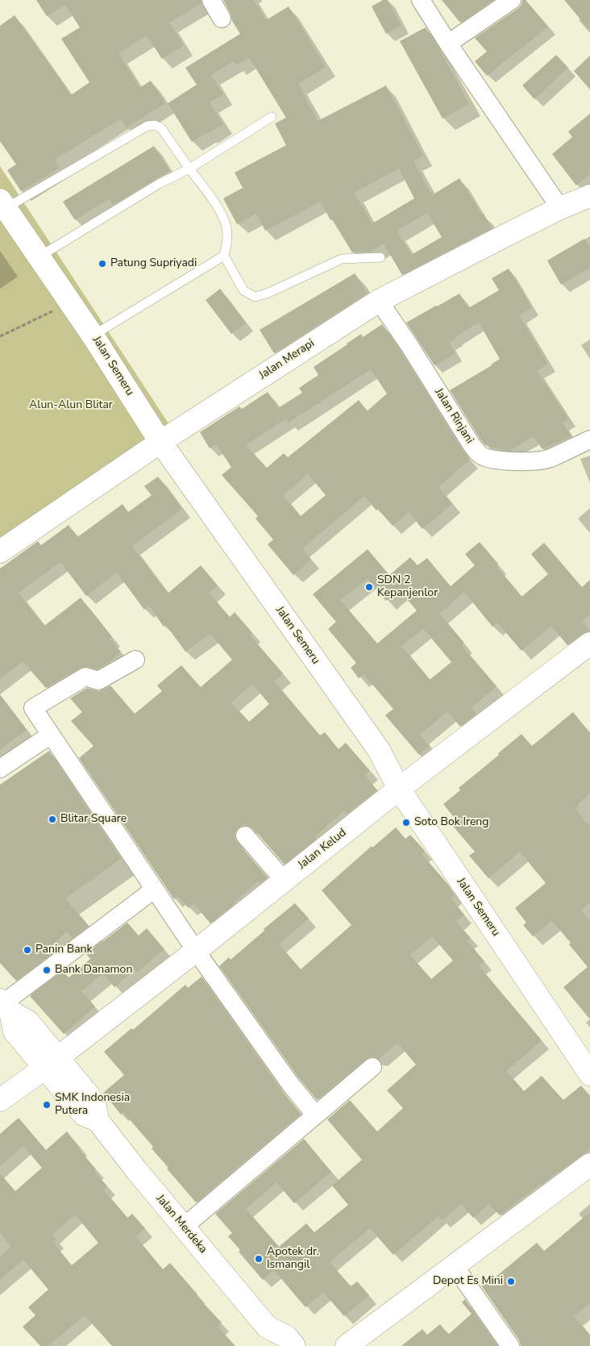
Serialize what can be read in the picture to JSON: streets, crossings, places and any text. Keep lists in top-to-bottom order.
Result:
{
  "streets": {
    "main road": [
      "Jalan Merapi",
      "Jalan Semeru",
      "Jalan Kelud",
      "Jalan Merdeka"
    ],
    "street": ["Jalan Rinjani"]
  },
  "crossings": [
    ["Jalan Merapi", "Jalan Semeru"],
    ["Jalan Merapi", "Jalan Rinjani"],
    ["Jalan Semeru", "Jalan Kelud"],
    ["Jalan Kelud", "Jalan Merdeka"]
  ],
  "parks": ["Alun-Alun Blitar"],
  "places": [
    "Patung Supriyadi",
    "SDN 2 Kepanjenlor",
    "Blitar Square",
    "Soto Bok Ireng",
    "Panin Bank",
    "Bank Danamon",
    "SMK Indonesia Putera",
    "Apotek dr. Ismangil",
    "Depot Es Mini"
  ]
}
